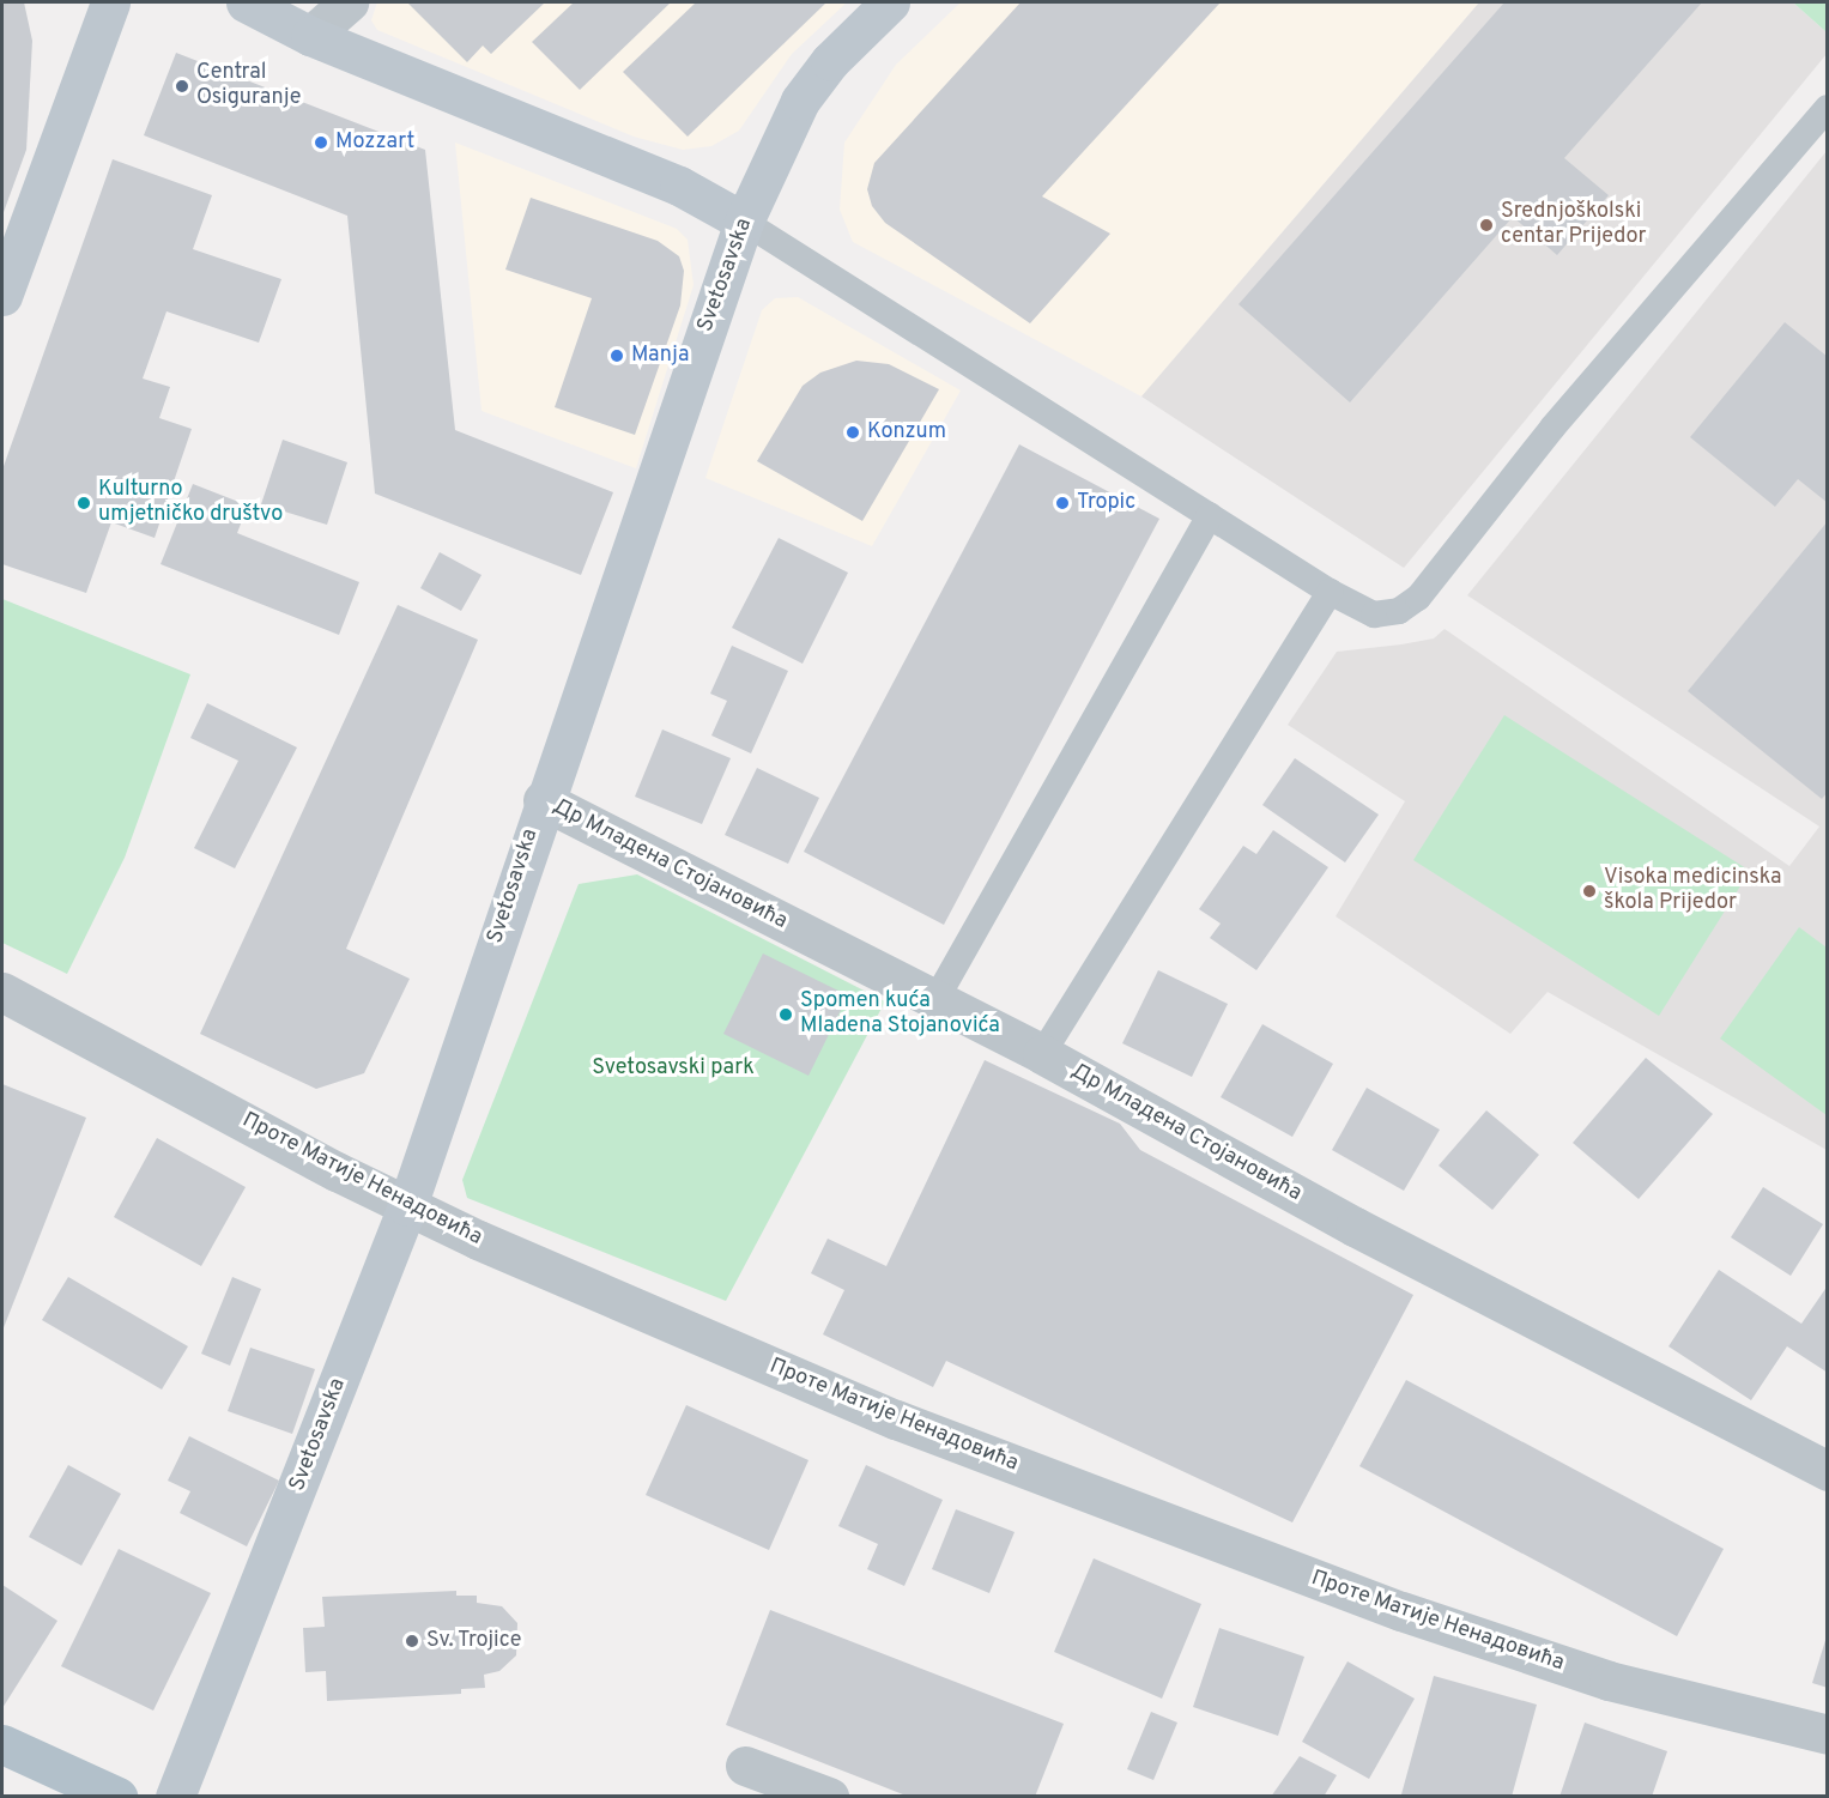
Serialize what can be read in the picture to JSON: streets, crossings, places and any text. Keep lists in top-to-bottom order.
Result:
{
  "streets": {
    "street": ["Svetosavska", "Др Младена Стојановића", "Проте Матије Ненадовића"]
  },
  "crossings": [
    ["Svetosavska", "Др Младена Стојановића"],
    ["Svetosavska", "Проте Матије Ненадовића"]
  ],
  "parks": ["Svetosavski park"],
  "places": [
    "Central Osiguranje",
    "Mozzart",
    "Srednjoškolski centar Prijedor",
    "Manja",
    "Konzum",
    "Kulturno umjetničko društvo",
    "Tropic",
    "Visoka medicinska škola Prijedor",
    "Spomen kuća Mladena Stojanovića",
    "Sv. Trojice"
  ]
}
